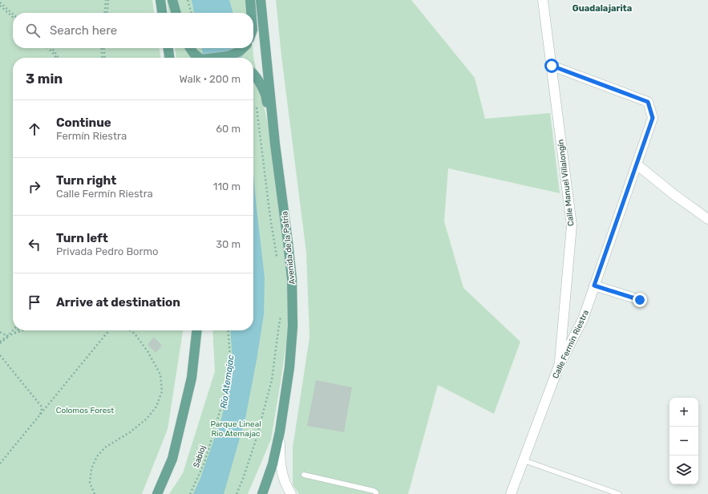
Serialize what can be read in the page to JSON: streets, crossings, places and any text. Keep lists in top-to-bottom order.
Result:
{
  "streets": {
    "main road": ["Avenida de la Patria"],
    "street": ["Calle Manuel Villalongín", "Calle Fermín Riestra"],
    "path": ["Sabloj"]
  },
  "crossings": [
    ["Calle Manuel Villalongín", "Calle Fermín Riestra"]
  ],
  "districts": ["Guadalajarita"],
  "water": ["Río Atemajac"],
  "parks": ["Colomos Forest", "Parque Lineal Rio Atemajac"],
  "page": {
    "search": "Search here",
    "heading": ["3 min", "Walk · 200 m"],
    "list": [
      ["Continue", "Fermín Riestra", "60 m"],
      ["Turn right", "Calle Fermín Riestra", "110 m"],
      ["Turn left", "Privada Pedro Bormo", "30 m"],
      "Arrive at destination"
    ],
    "map_buttons": ["+", "−"]
  }
}
